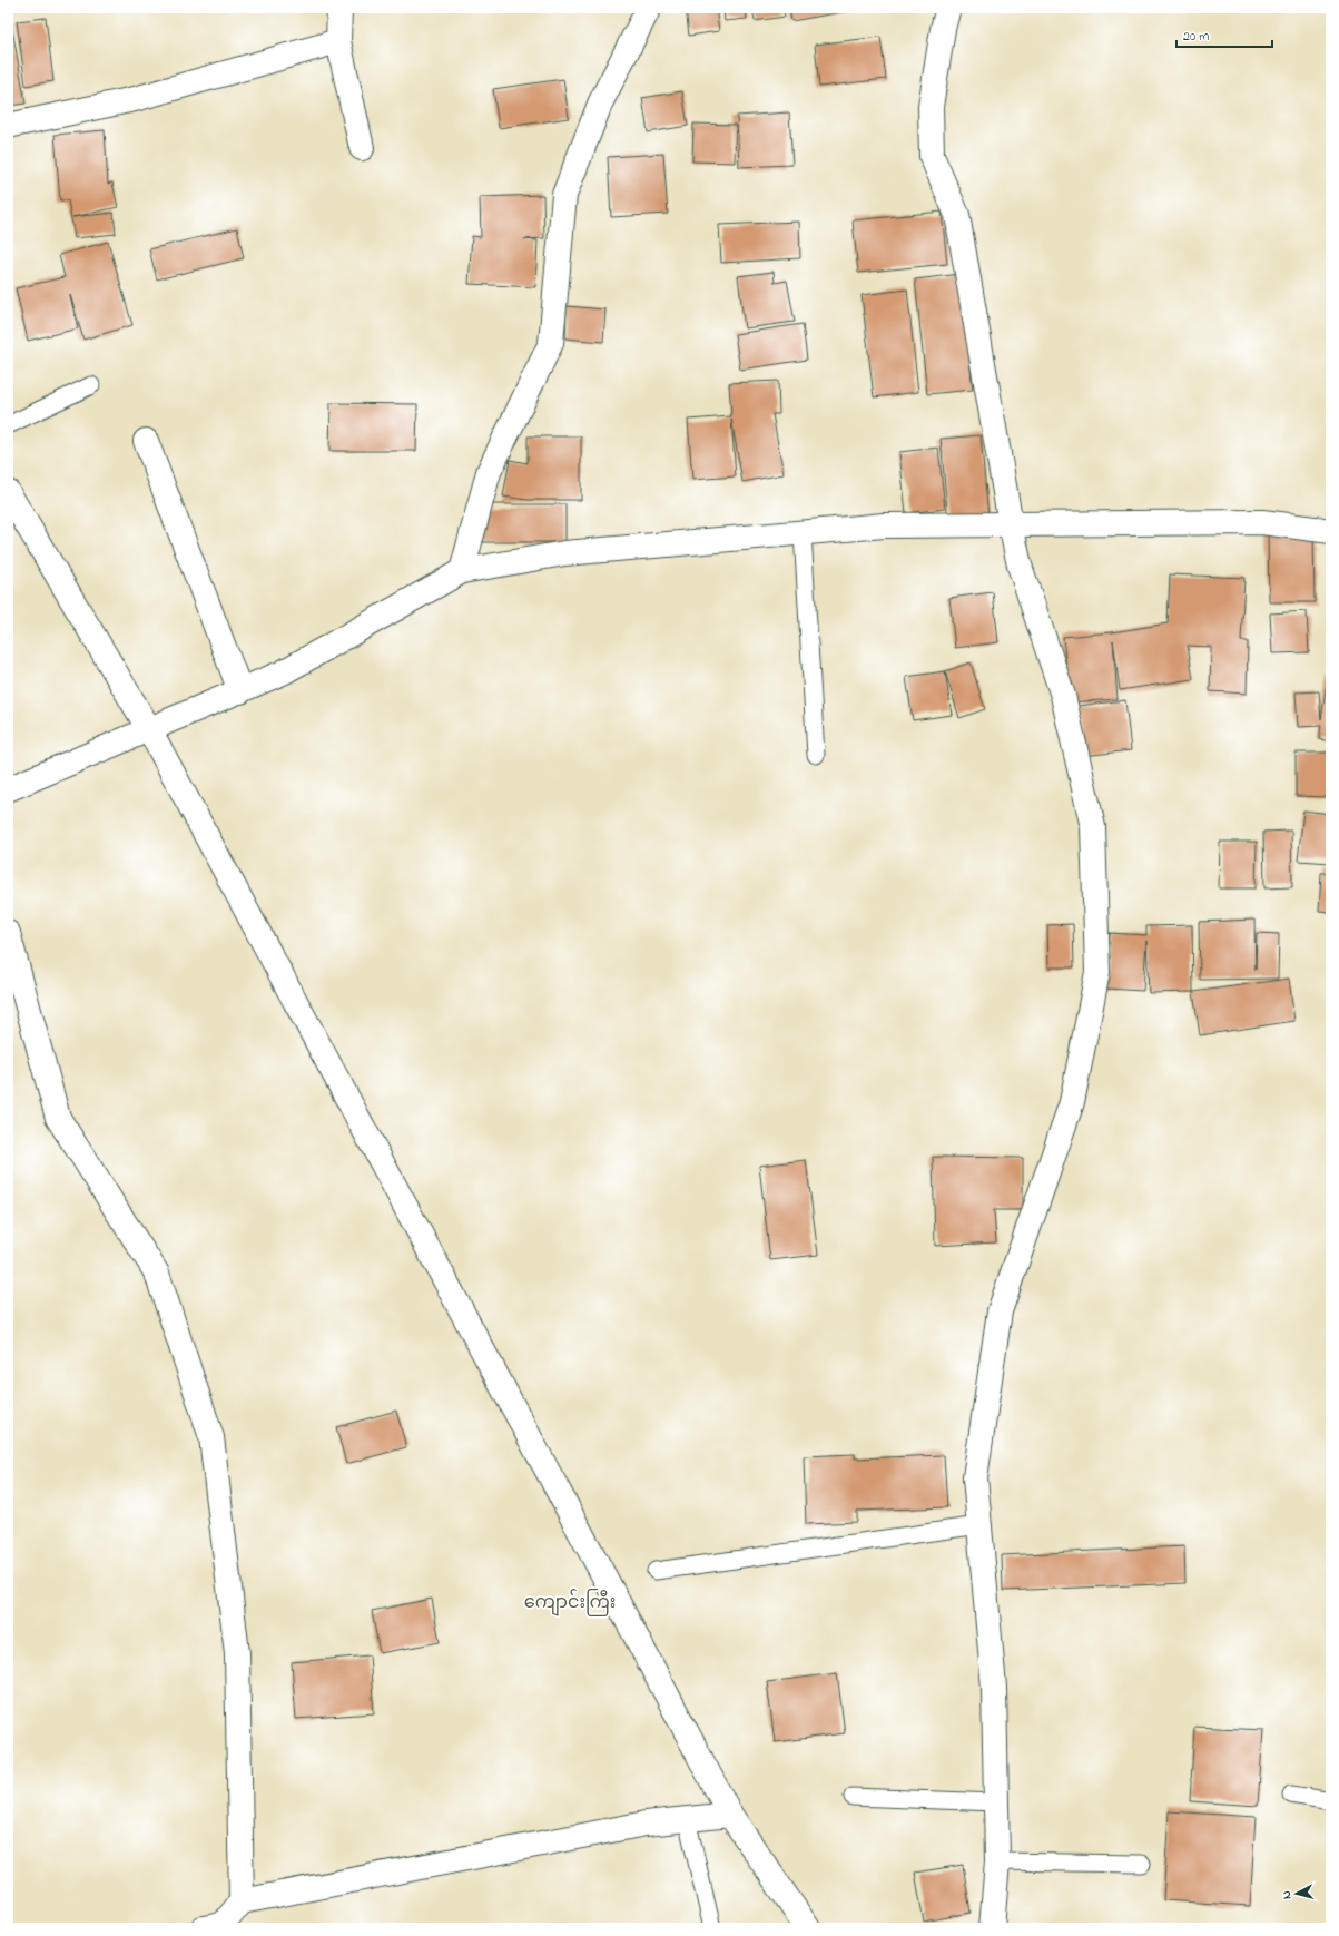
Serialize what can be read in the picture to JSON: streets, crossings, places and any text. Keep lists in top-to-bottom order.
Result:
{
  "districts": ["ကျောင်းကြီး"],
  "scale_bar": "20 m",
  "north": "left"
}
